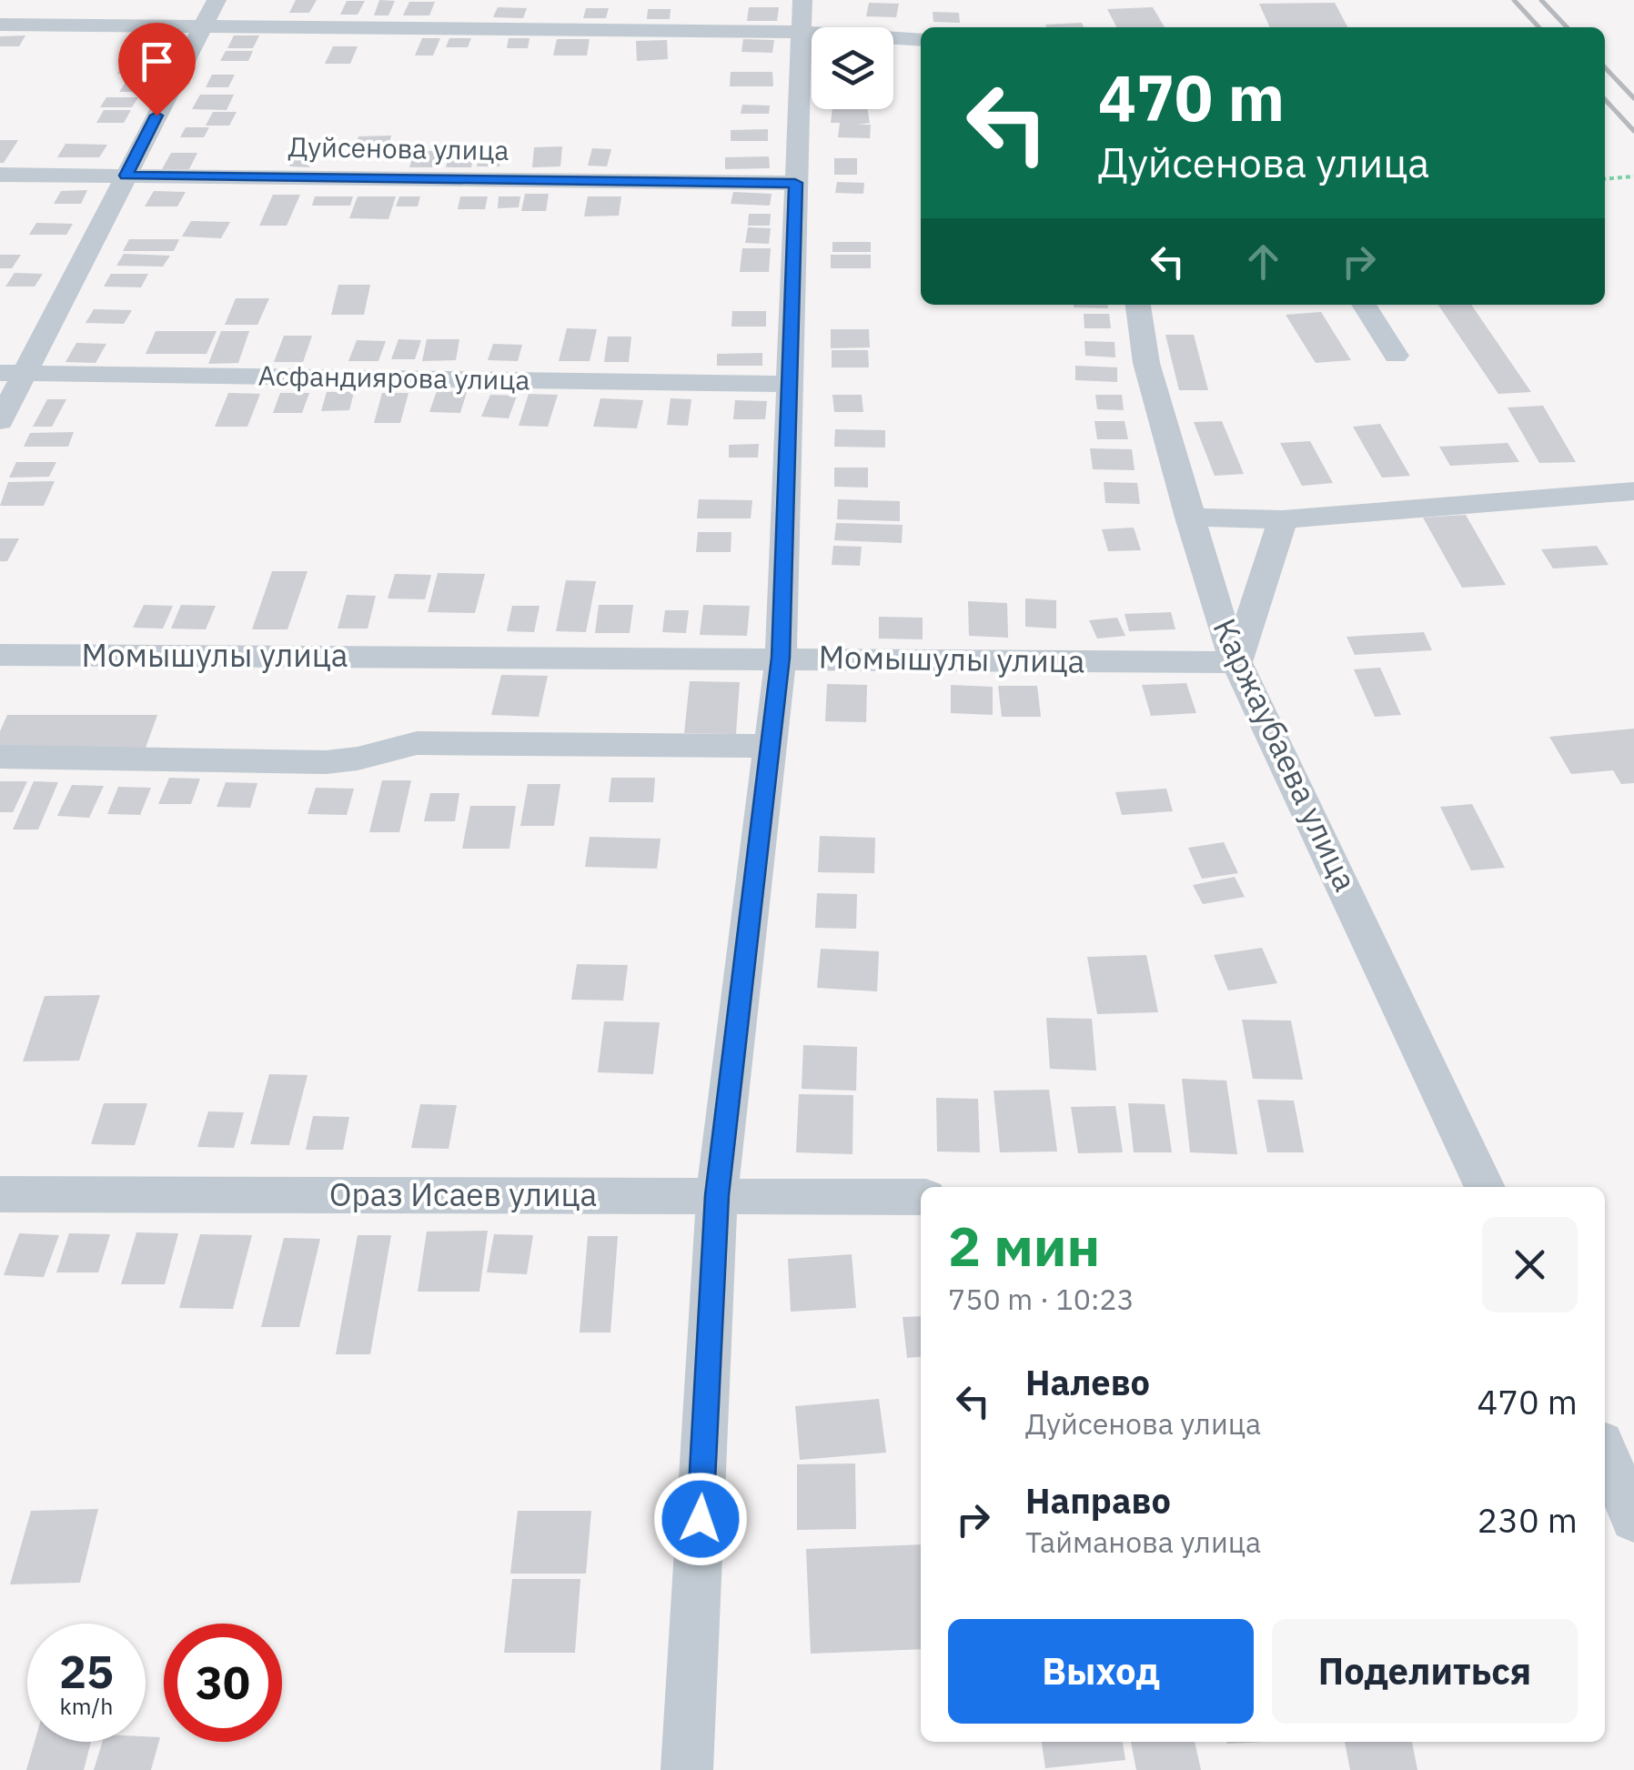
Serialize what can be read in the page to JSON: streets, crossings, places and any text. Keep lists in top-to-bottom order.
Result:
{
  "streets": {
    "street": [
      "Дуйсенова улица",
      "Асфандиярова улица",
      "Момышулы улица",
      "Каржаубаева улица",
      "Ораз Исаев улица"
    ]
  },
  "crossings": [
    ["Момышулы улица", "Каржаубаева улица"]
  ],
  "page": {
    "turn": ["470 m", "Дуйсенова улица"],
    "heading": ["2 мин", "750 m · 10:23"],
    "list": [
      {
        "name": "Налево",
        "note": "Дуйсенова улица",
        "value": "470 m"
      },
      {
        "name": "Направо",
        "note": "Тайманова улица",
        "value": "230 m"
      }
    ],
    "buttons": ["Выход", "Поделиться"],
    "speed": "25 km/h",
    "limit": "30"
  }
}
